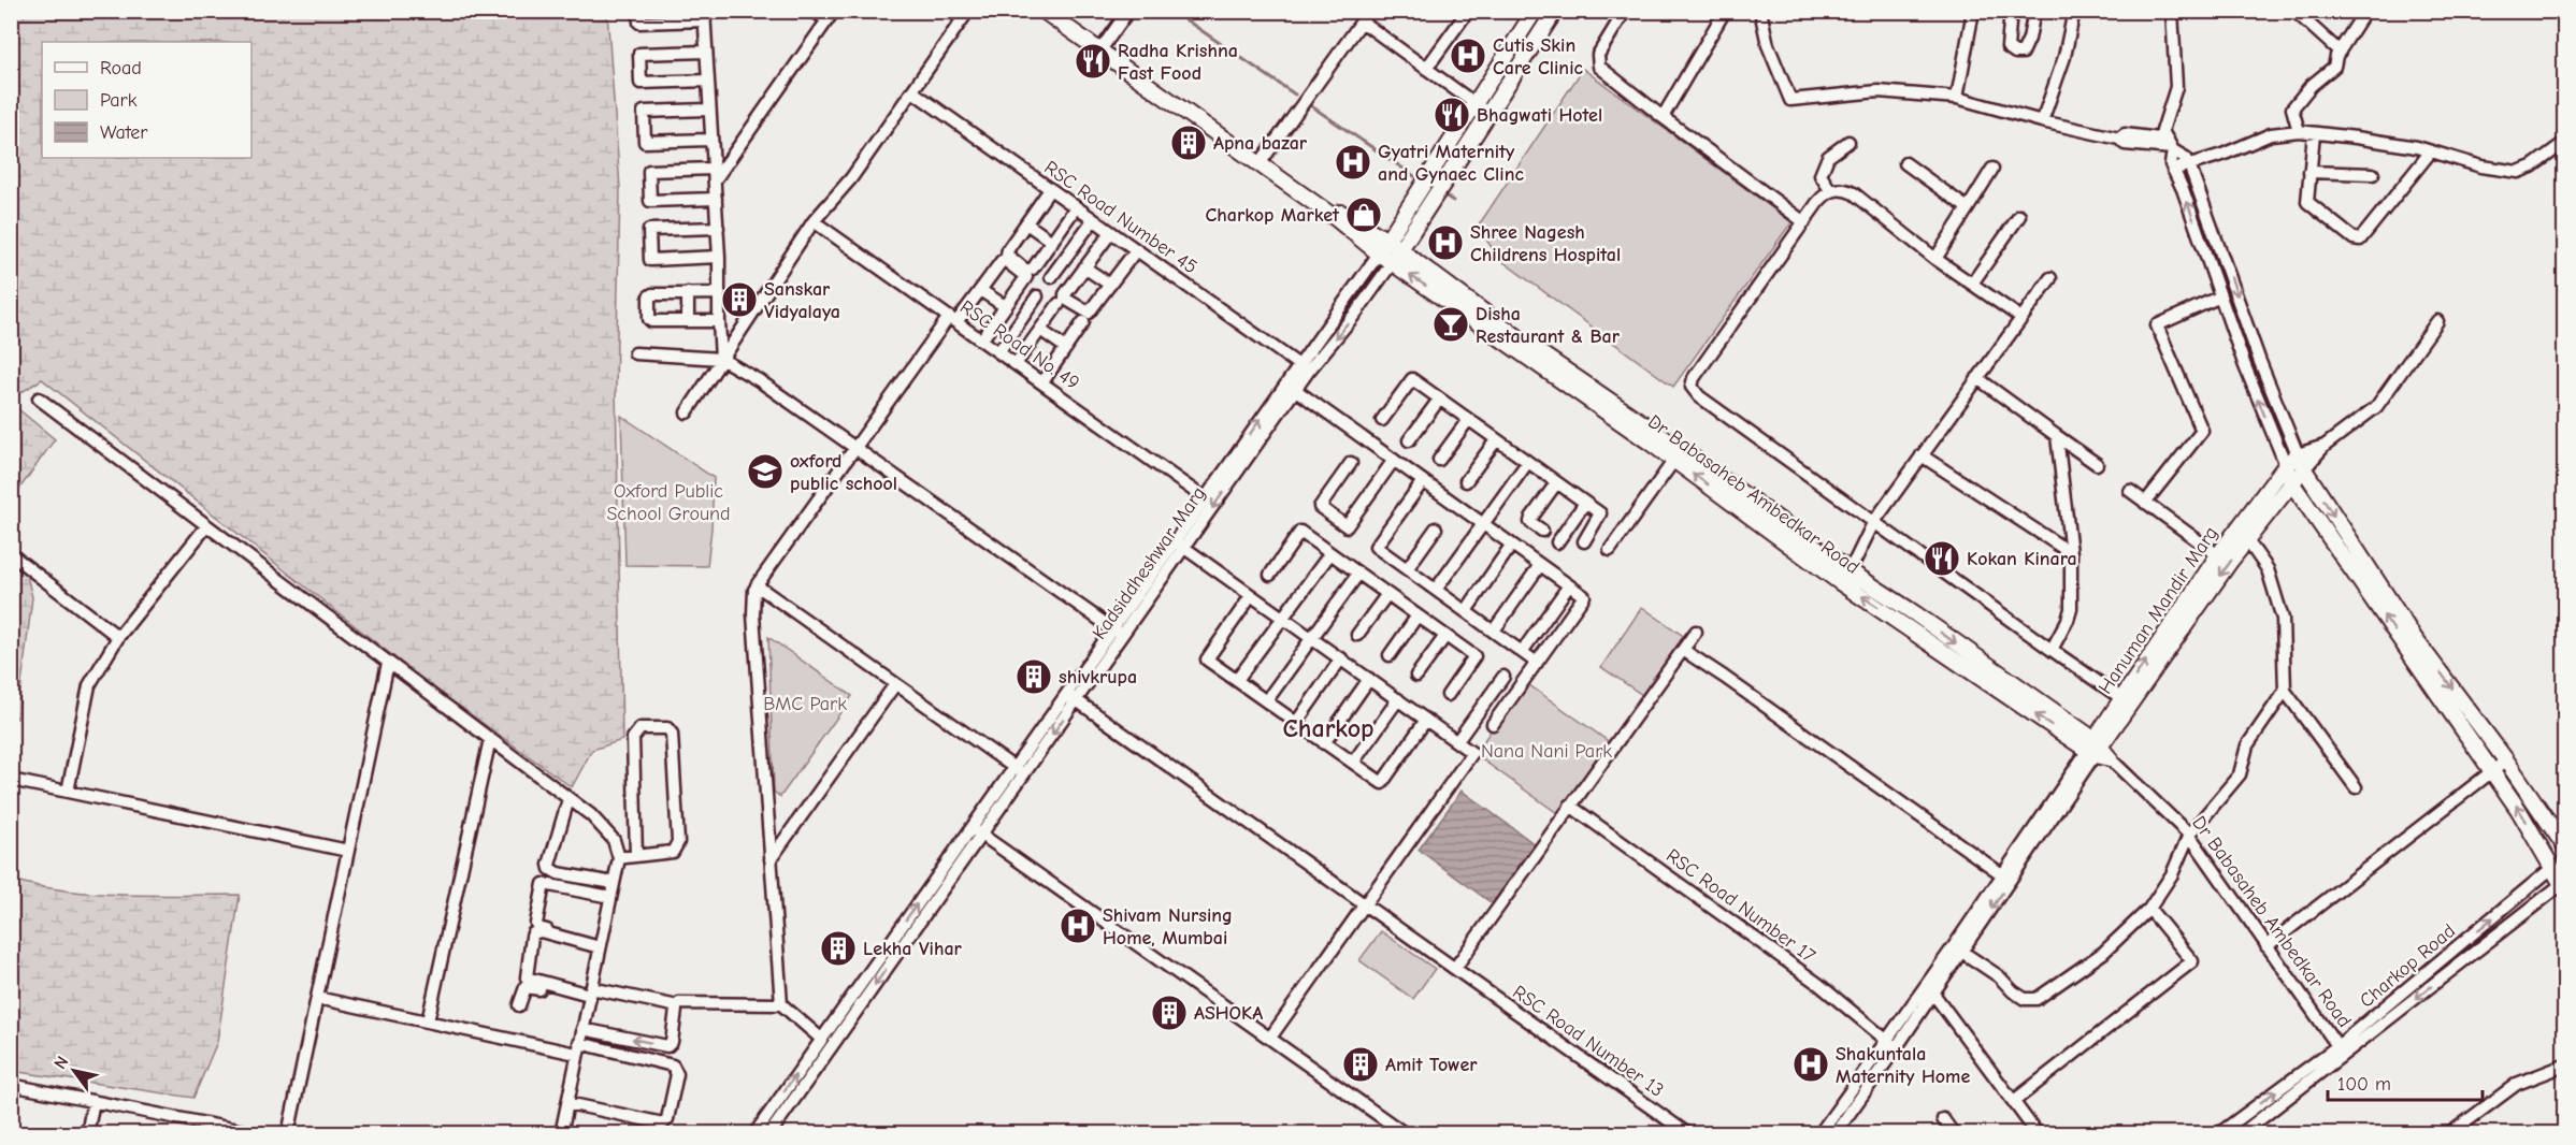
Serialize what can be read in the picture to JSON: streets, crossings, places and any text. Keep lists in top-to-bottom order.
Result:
{
  "streets": {
    "main road": ["Dr Babasaheb Ambedkar Road", "Kadsiddheshwar Marg", "Hanuman Mandir Marg"],
    "street": [
      "RSC Road Number 45",
      "RSC Road No. 49",
      "RSC Road Number 17",
      "Charkop Road",
      "RSC Road Number 13"
    ]
  },
  "crossings": [
    ["RSC Road Number 45", "Kadsiddheshwar Marg"],
    ["RSC Road No. 49", "Kadsiddheshwar Marg"],
    ["Dr Babasaheb Ambedkar Road", "Kadsiddheshwar Marg"],
    ["Dr Babasaheb Ambedkar Road", "Hanuman Mandir Marg"],
    ["Dr Babasaheb Ambedkar Road", "Charkop Road"],
    ["Kadsiddheshwar Marg", "RSC Road Number 13"]
  ],
  "districts": ["Charkop"],
  "parks": ["Oxford Public School Ground", "BMC Park", "Nana Nani Park"],
  "places": {
    "hospital": [
      "Cutis Skin Care Clinic",
      "Gyatri Maternity and Gynaec Clinc",
      "Shree Nagesh Childrens Hospital",
      "Shivam Nursing Home, Mumbai",
      "Shakuntala Maternity Home"
    ],
    "restaurant": ["Radha Krishna Fast Food", "Bhagwati Hotel", "Kokan Kinara"],
    "building": [
      "Apna bazar",
      "Sanskar Vidyalaya",
      "shivkrupa",
      "Lekha Vihar",
      "ASHOKA",
      "Amit Tower"
    ],
    "shop": ["Charkop Market"],
    "bar": ["Disha Restaurant & Bar"],
    "school or university": ["oxford public school"]
  },
  "legend": ["Road", "Park", "Water"],
  "scale_bar": "100 m",
  "north": "top left"
}
